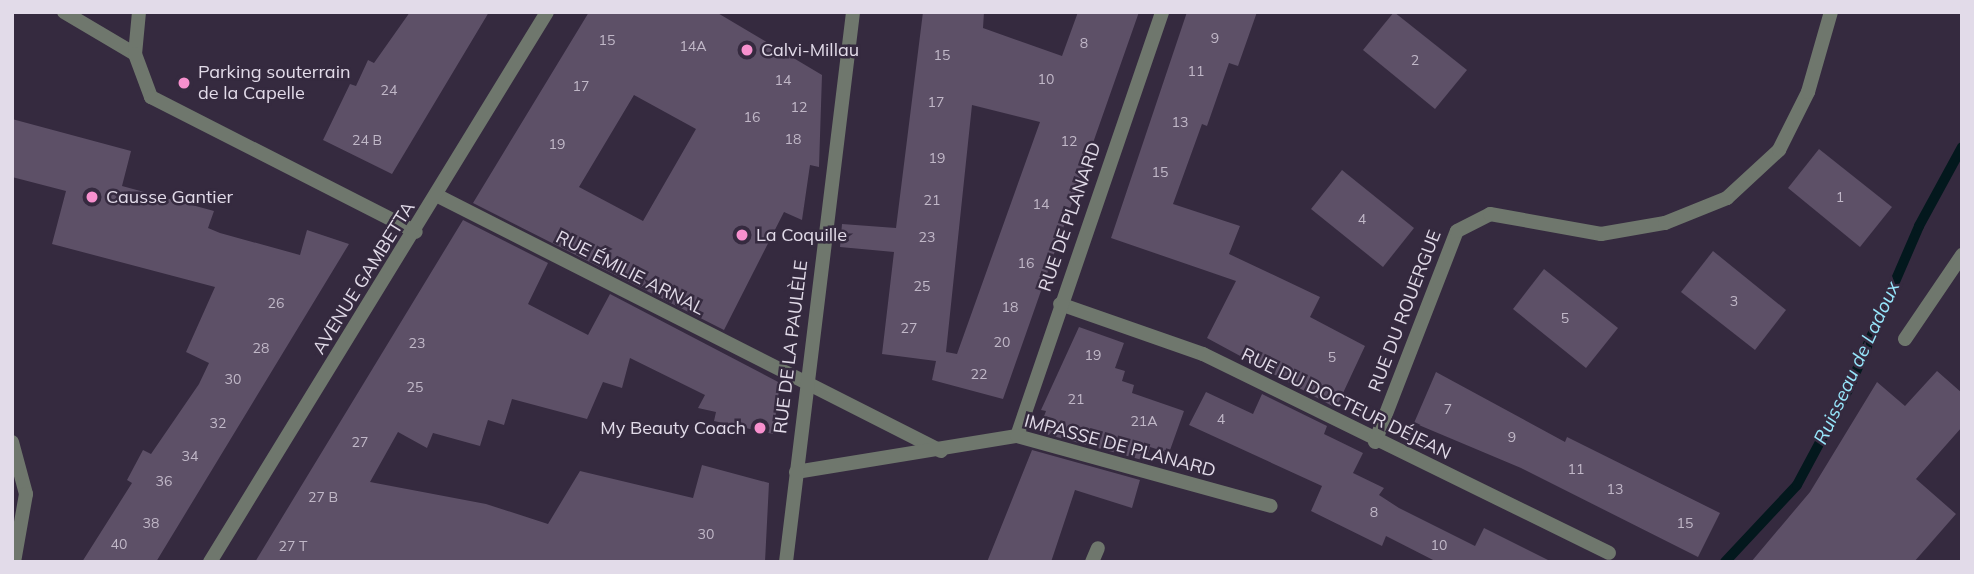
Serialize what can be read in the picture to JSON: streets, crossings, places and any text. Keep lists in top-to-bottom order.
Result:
{
  "streets": {
    "street": [
      "RUE DE PLANARD",
      "RUE ÉMILIE ARNAL",
      "AVENUE GAMBETTA",
      "RUE DU ROUERGUE",
      "RUE DE LA PAULÈLE",
      "RUE DU DOCTEUR DÉJEAN",
      "IMPASSE DE PLANARD"
    ]
  },
  "crossings": [
    ["RUE DE PLANARD", "RUE DU DOCTEUR DÉJEAN"],
    ["RUE DE PLANARD", "IMPASSE DE PLANARD"],
    ["RUE ÉMILIE ARNAL", "AVENUE GAMBETTA"],
    ["RUE ÉMILIE ARNAL", "RUE DE LA PAULÈLE"],
    ["RUE DU ROUERGUE", "RUE DU DOCTEUR DÉJEAN"],
    ["RUE DE LA PAULÈLE", "IMPASSE DE PLANARD"]
  ],
  "water": ["Ruisseau de Ladoux"],
  "places": [
    "Calvi-Millau",
    "Parking souterrain de la Capelle",
    "Causse Gantier",
    "La Coquille",
    "My Beauty Coach"
  ],
  "house_numbers": [
    "9",
    "15",
    "8",
    "14A",
    "15",
    "2",
    "11",
    "10",
    "14",
    "17",
    "24",
    "17",
    "12",
    "16",
    "13",
    "18",
    "24 B",
    "12",
    "19",
    "19",
    "15",
    "1",
    "21",
    "14",
    "4",
    "23",
    "16",
    "25",
    "3",
    "26",
    "18",
    "5",
    "27",
    "20",
    "23",
    "28",
    "19",
    "5",
    "22",
    "30",
    "25",
    "21",
    "7",
    "4",
    "21A",
    "32",
    "9",
    "27",
    "34",
    "11",
    "36",
    "13",
    "27 B",
    "8",
    "38",
    "15",
    "30",
    "40",
    "10",
    "27 T"
  ]
}
